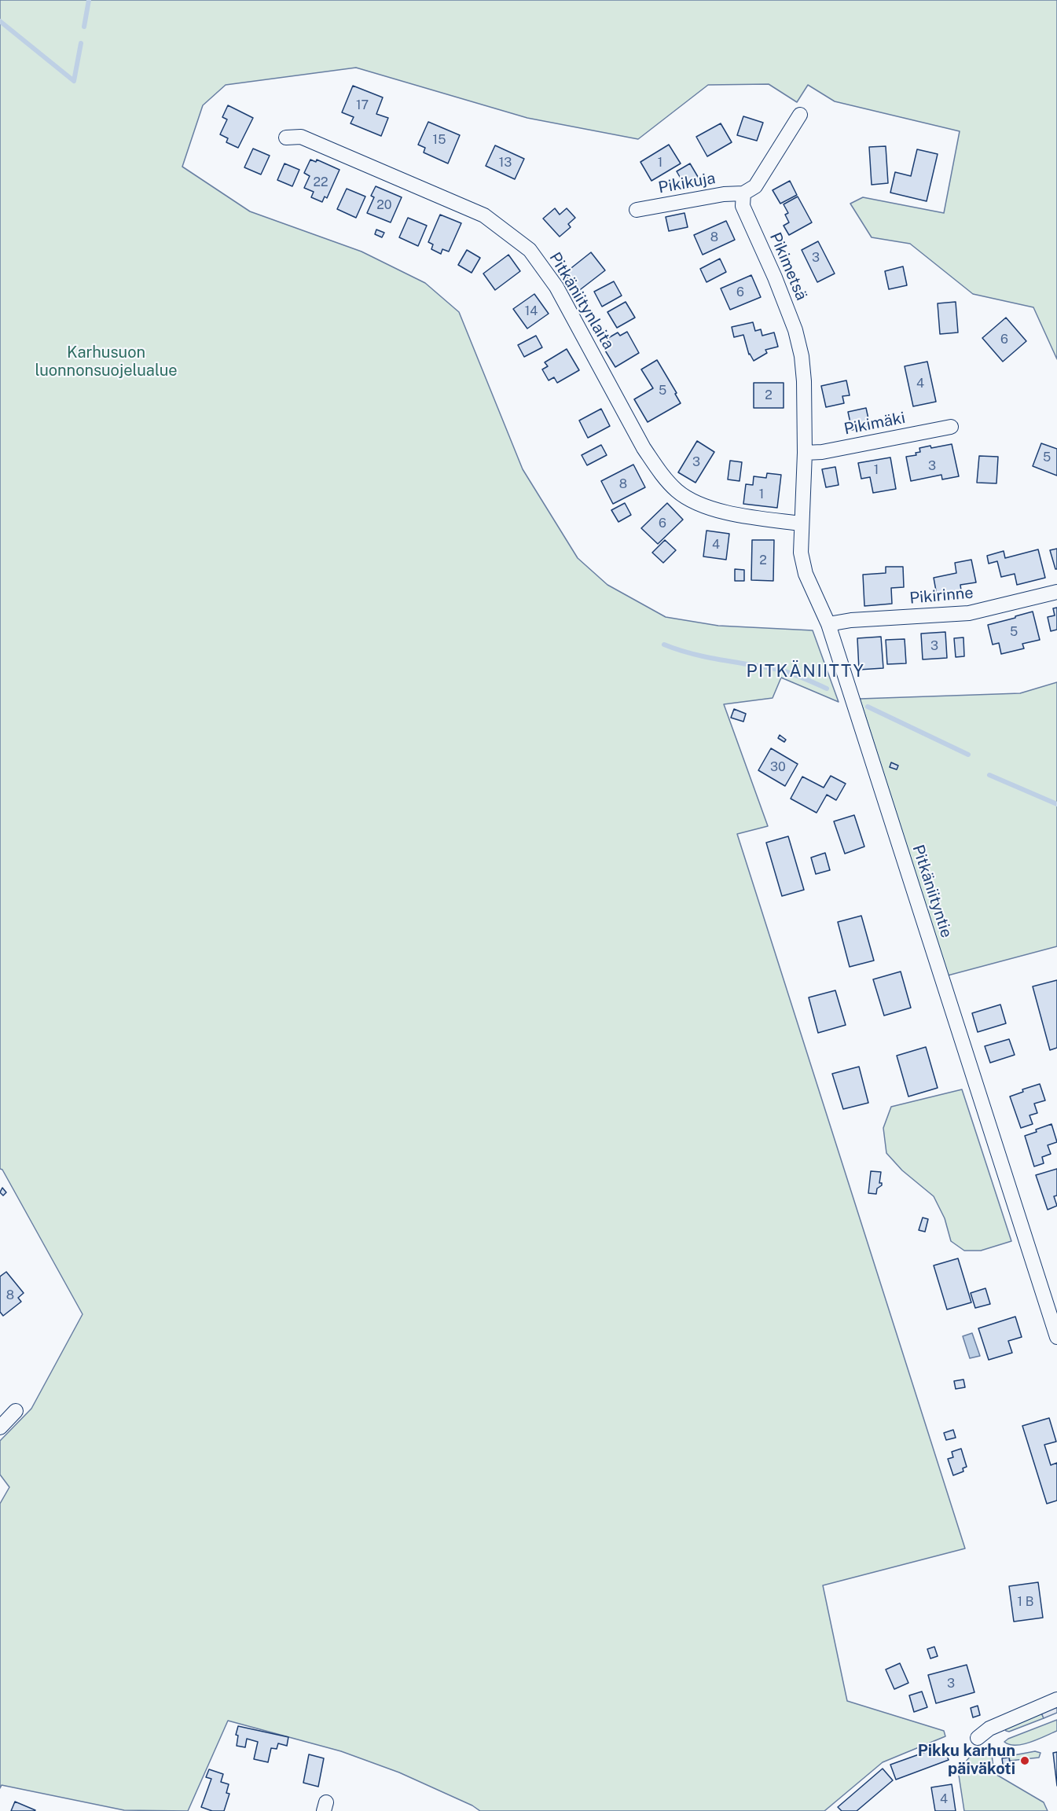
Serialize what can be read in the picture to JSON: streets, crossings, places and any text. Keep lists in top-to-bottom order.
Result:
{
  "streets": {
    "street": [
      "Pikikuja",
      "Pikimetsä",
      "Pitkäniitynlaita",
      "Pikimäki",
      "Pikirinne",
      "Pitkäniityntie"
    ]
  },
  "crossings": [
    ["Pikikuja", "Pikimetsä"],
    ["Pikimetsä", "Pikimäki"],
    ["Pikimetsä", "Pitkäniityntie"],
    ["Pitkäniitynlaita", "Pitkäniityntie"],
    ["Pikimäki", "Pitkäniityntie"],
    ["Pikirinne", "Pitkäniityntie"]
  ],
  "districts": ["PITKÄNIITTY"],
  "parks": ["Karhusuon luonnonsuojelualue"],
  "places": ["Pikku karhun päiväkoti"],
  "house_numbers": [
    "17",
    "15",
    "13",
    "1",
    "22",
    "20",
    "8",
    "3",
    "6",
    "14",
    "6",
    "4",
    "5",
    "2",
    "5",
    "3",
    "3",
    "1",
    "8",
    "1",
    "6",
    "4",
    "2",
    "5",
    "3",
    "30",
    "8",
    "1 B",
    "3",
    "4"
  ]
}
